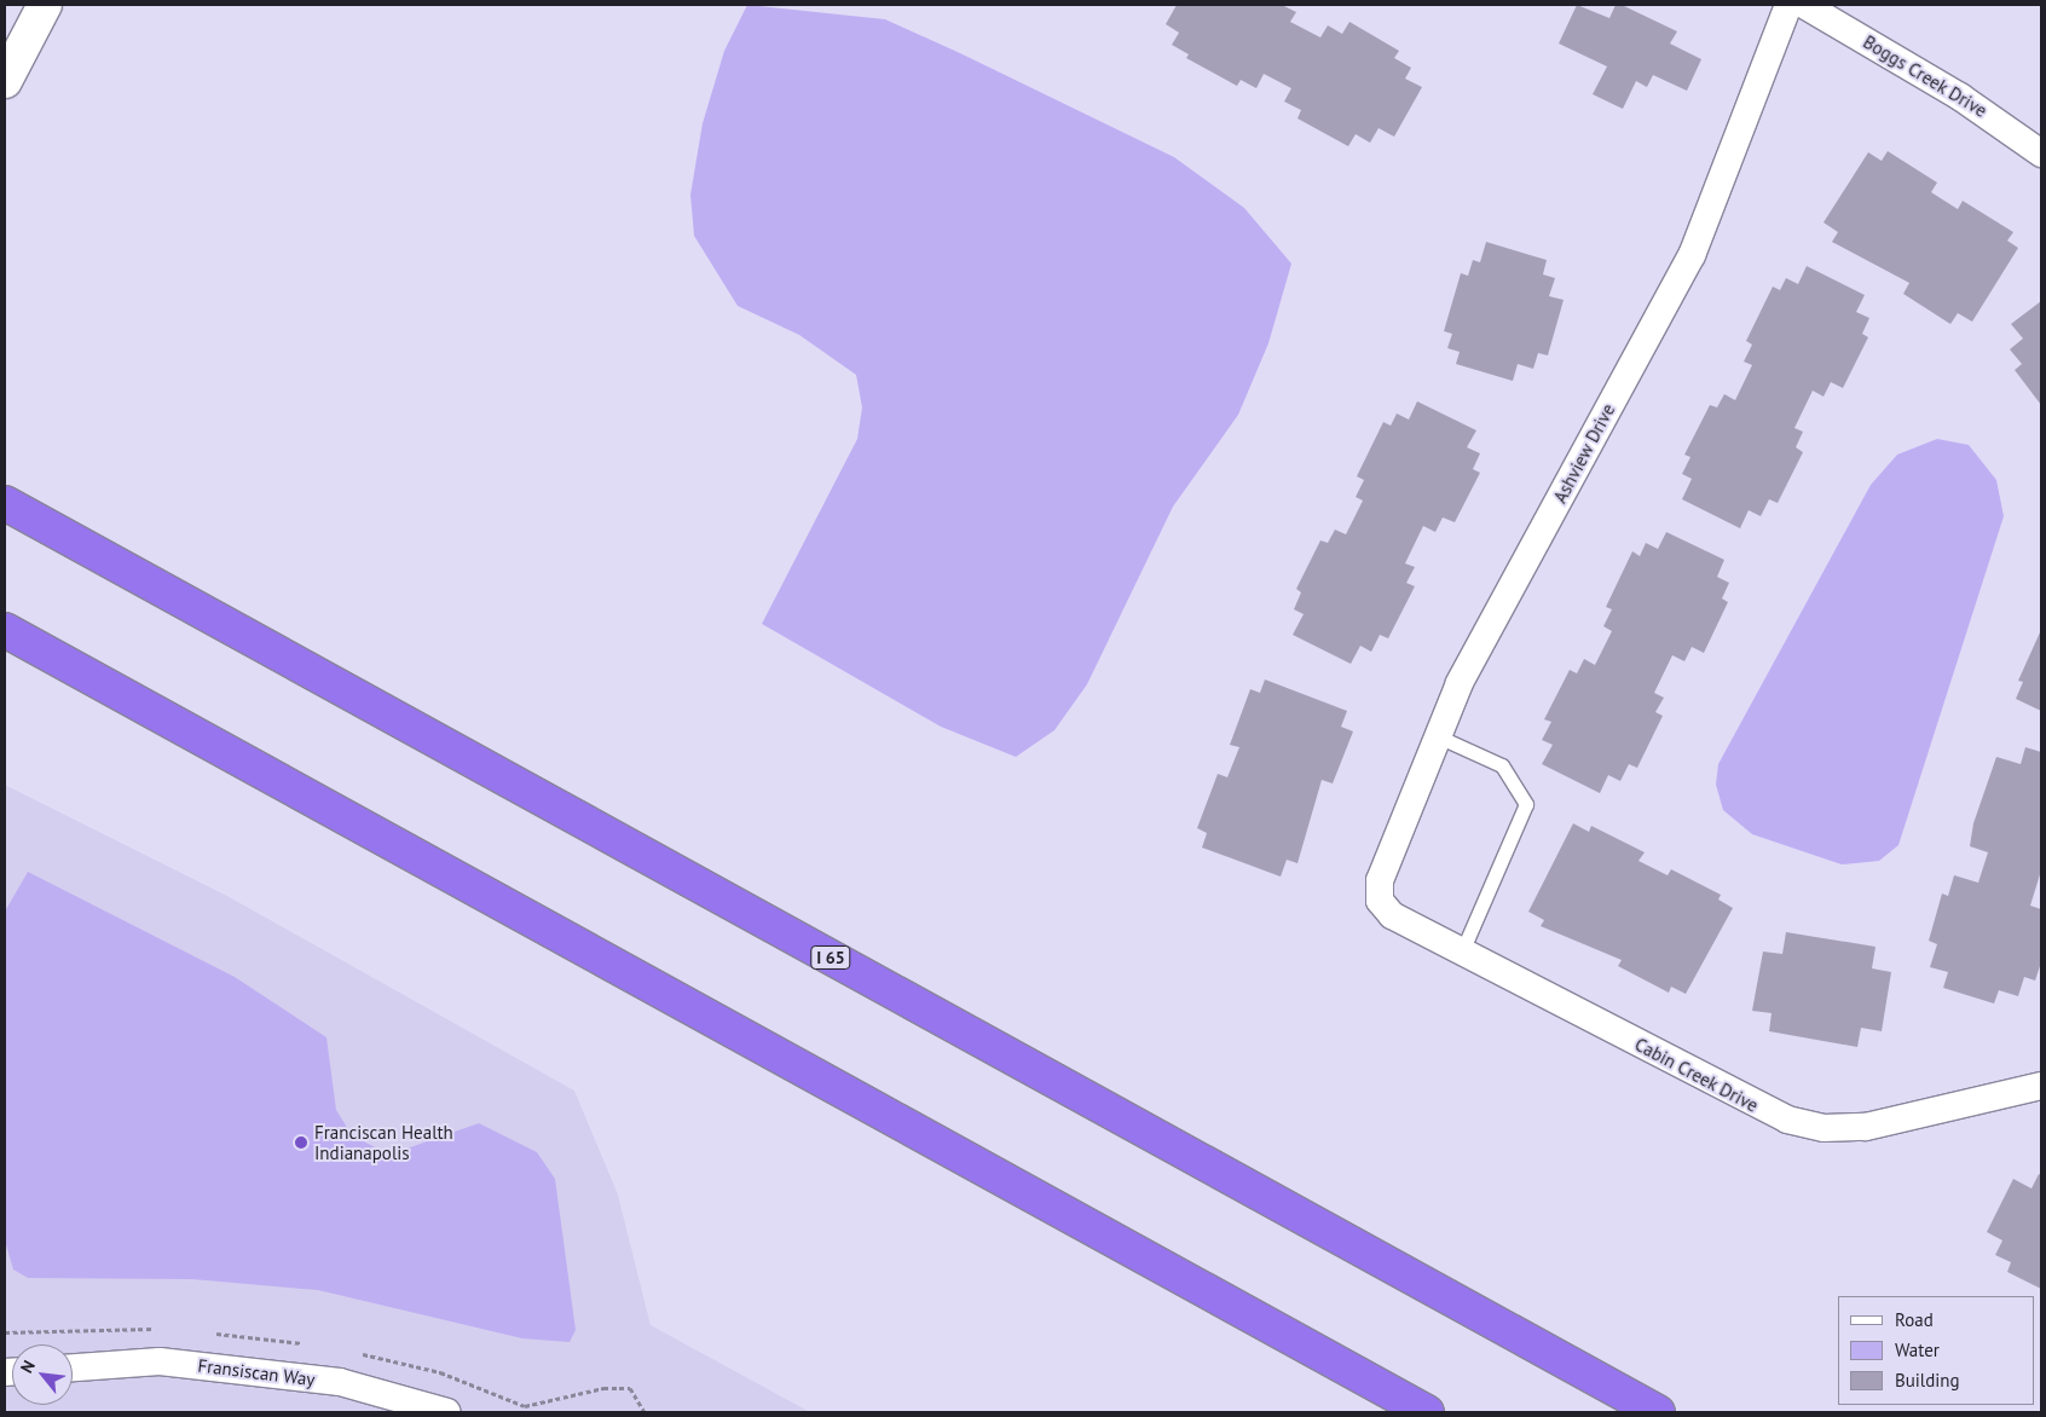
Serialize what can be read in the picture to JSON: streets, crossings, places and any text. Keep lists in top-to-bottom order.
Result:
{
  "streets": {
    "highway": ["I 65"],
    "street": [
      "Boggs Creek Drive",
      "Ashview Drive",
      "Cabin Creek Drive",
      "Fransiscan Way"
    ]
  },
  "crossings": [
    ["Ashview Drive", "Cabin Creek Drive"]
  ],
  "places": ["Franciscan Health Indianapolis"],
  "legend": ["Road", "Water", "Building"],
  "north": "top left"
}
